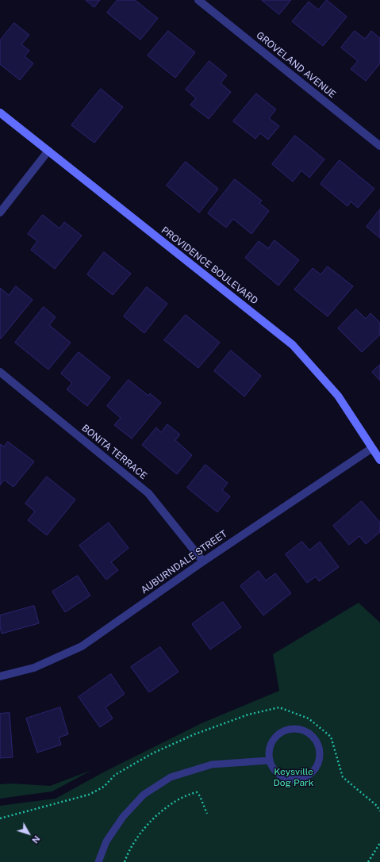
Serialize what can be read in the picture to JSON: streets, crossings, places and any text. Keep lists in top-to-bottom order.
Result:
{
  "streets": {
    "main road": ["PROVIDENCE BOULEVARD"],
    "street": ["GROVELAND AVENUE", "BONITA TERRACE", "AUBURNDALE STREET"]
  },
  "crossings": [
    ["PROVIDENCE BOULEVARD", "AUBURNDALE STREET"],
    ["BONITA TERRACE", "AUBURNDALE STREET"]
  ],
  "parks": ["Keysville Dog Park"],
  "north": "bottom right"
}
